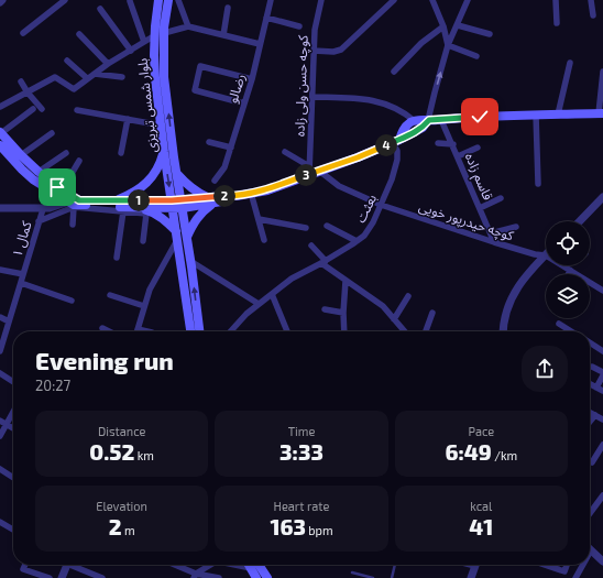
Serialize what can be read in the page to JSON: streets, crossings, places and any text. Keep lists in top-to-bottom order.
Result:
{
  "streets": {
    "main road": ["بلوار شمس تبریزی"],
    "street": [
      "کوچه حسن ولی زاده",
      "رضالو",
      "قاسم زاده",
      "بعثت",
      "کوچه حیدرپور خویی",
      "کمال ۱"
    ]
  },
  "crossings": [
    ["قاسم زاده", "کوچه حیدرپور خویی"],
    ["بعثت", "کوچه حیدرپور خویی"]
  ],
  "page": {
    "pins": [
      "4",
      "3",
      "2",
      "1"
    ],
    "heading": ["Evening run", "20:27"],
    "stats": [
      ["Distance", "0.52 km"],
      ["Time", "3:33"],
      ["Pace", "6:49 /km"],
      ["Elevation", "2 m"],
      ["Heart rate", "163 bpm"],
      ["kcal", "41"]
    ]
  }
}
